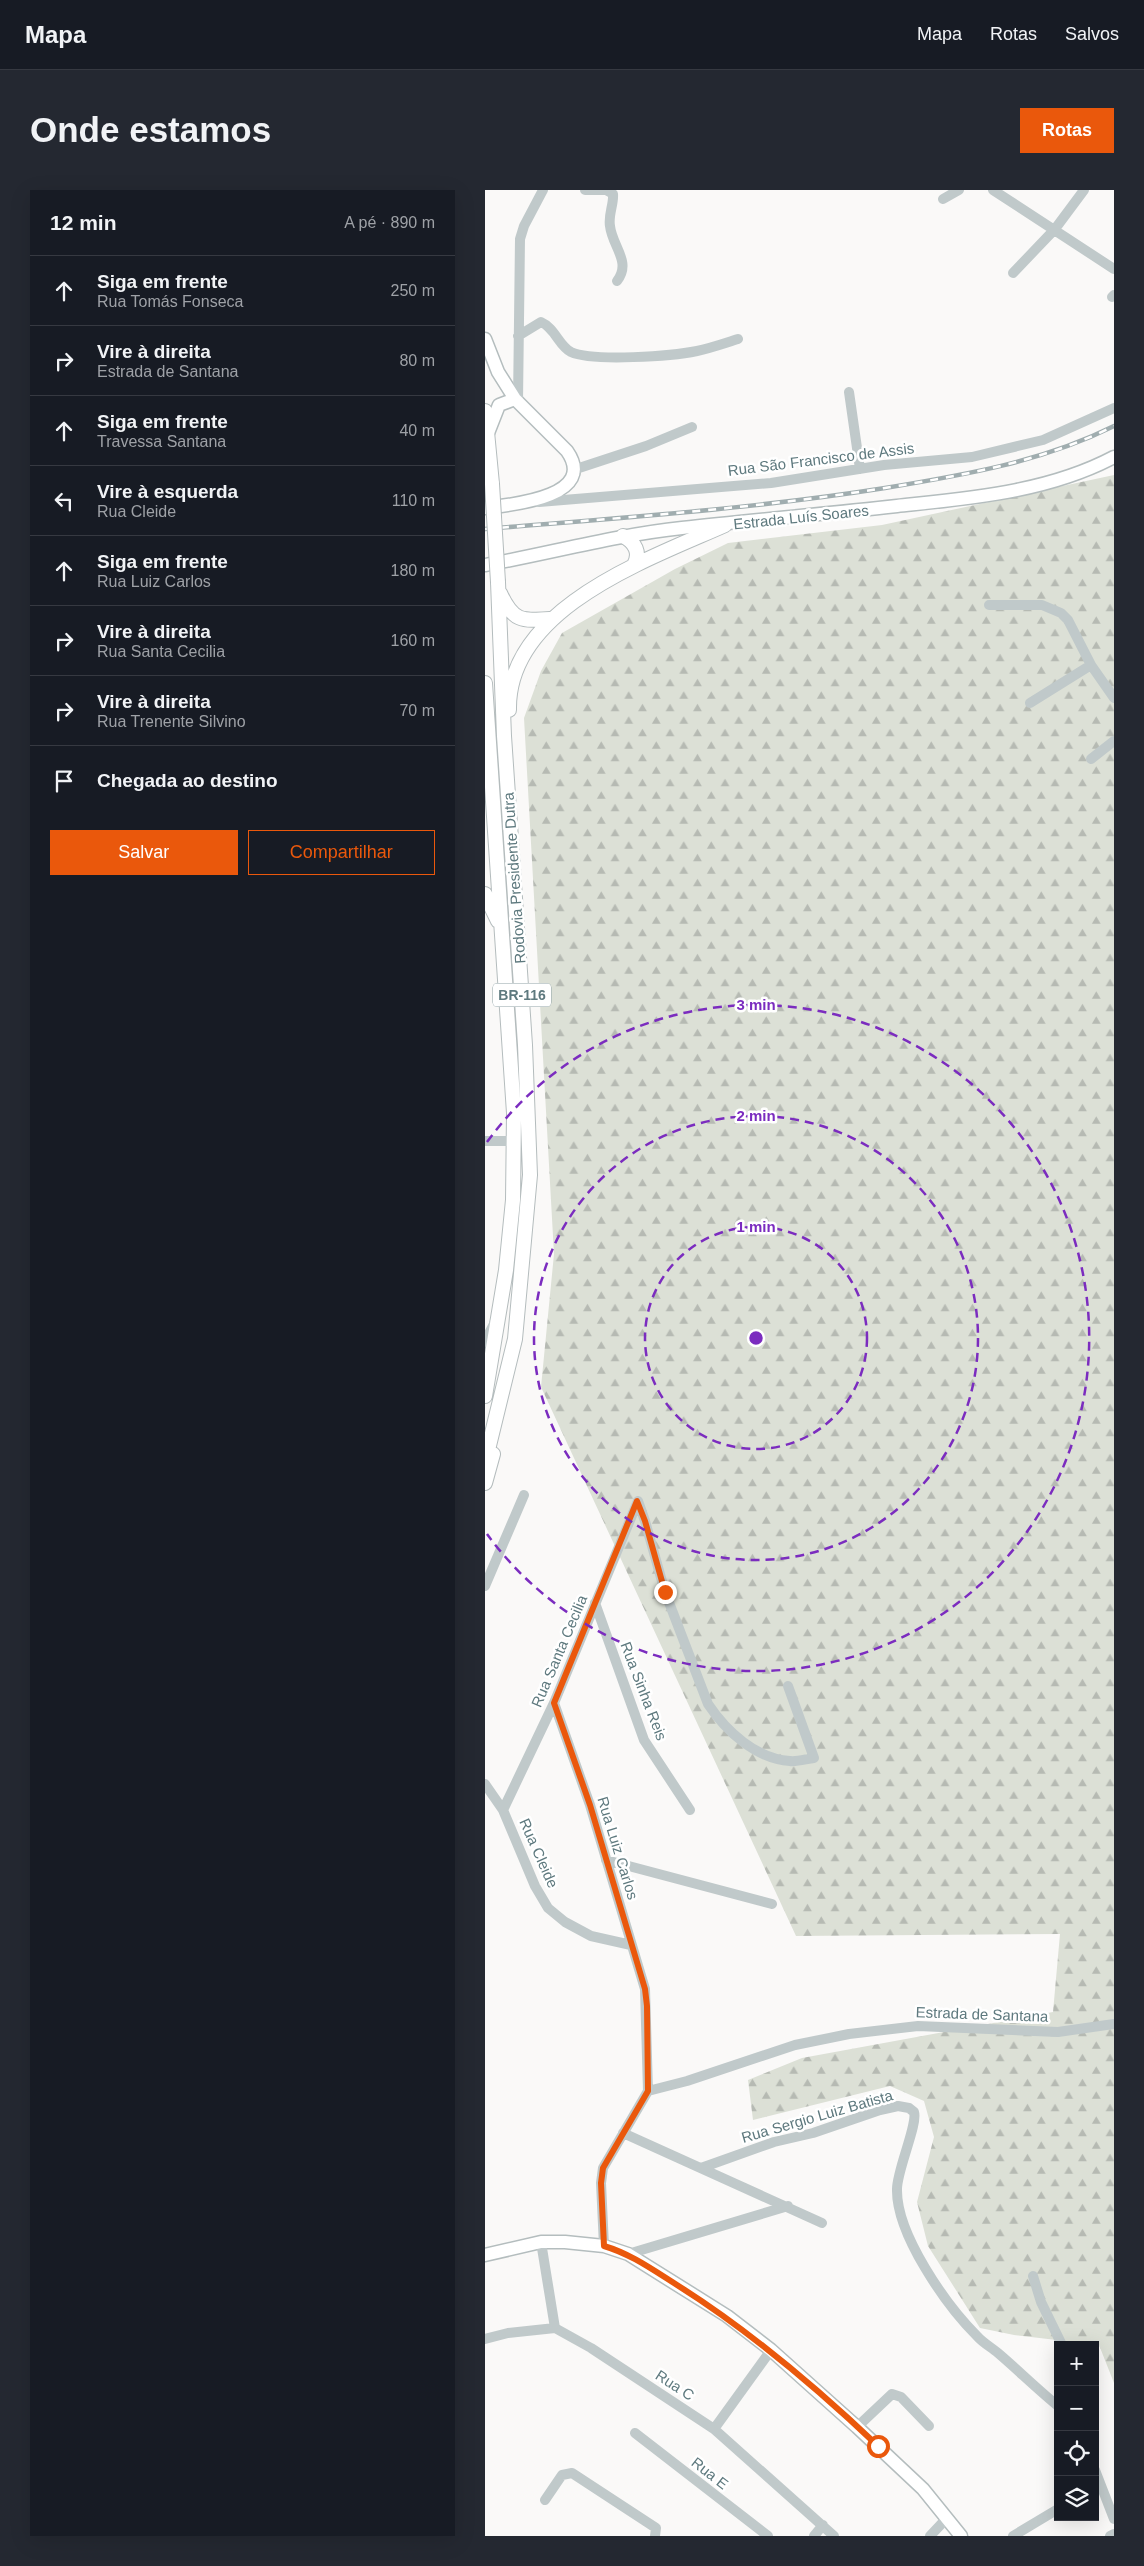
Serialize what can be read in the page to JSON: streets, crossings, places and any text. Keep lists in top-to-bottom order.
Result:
{
  "streets": {
    "highway": ["Rodovia Presidente Dutra", "BR-116"],
    "main road": ["Estrada Luís Soares"],
    "street": [
      "Rua São Francisco de Assis",
      "Rua Santa Cecilia",
      "Rua Sinha Reis",
      "Rua Luiz Carlos",
      "Rua Cleide",
      "Estrada de Santana",
      "Rua Sergio Luiz Batista",
      "Rua C",
      "Rua E"
    ]
  },
  "crossings": [
    ["Rua Santa Cecilia", "Rua Sinha Reis"],
    ["Rua Santa Cecilia", "Rua Luiz Carlos"],
    ["Rua Santa Cecilia", "Rua Cleide"],
    ["Rua Luiz Carlos", "Rua Cleide"]
  ],
  "page": {
    "header": "Mapa",
    "nav": ["Mapa", "Rotas", "Salvos"],
    "buttons": [
      "Rotas",
      ["Salvar", "Compartilhar"]
    ],
    "title": "Onde estamos",
    "heading": ["12 min", "A pé · 890 m"],
    "list": [
      ["Siga em frente", "Rua Tomás Fonseca", "250 m"],
      ["Vire à direita", "Estrada de Santana", "80 m"],
      ["Siga em frente", "Travessa Santana", "40 m"],
      ["Vire à esquerda", "Rua Cleide", "110 m"],
      ["Siga em frente", "Rua Luiz Carlos", "180 m"],
      ["Vire à direita", "Rua Santa Cecilia", "160 m"],
      ["Vire à direita", "Rua Trenente Silvino", "70 m"],
      "Chegada ao destino"
    ],
    "map_buttons": ["+", "−"]
  },
  "rings": ["3 min", "2 min", "1 min"]
}
